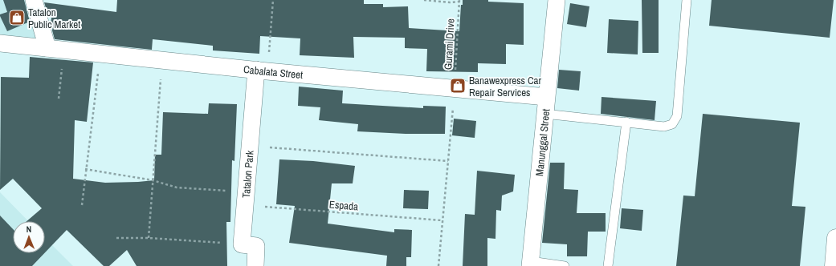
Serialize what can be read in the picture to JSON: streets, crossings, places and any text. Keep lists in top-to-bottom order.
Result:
{
  "streets": {
    "street": ["Cabalata Street", "Manunggal Street", "Tatalon Park"],
    "path": ["Gurami Drive", "Espada"]
  },
  "crossings": [
    ["Gurami Drive", "Cabalata Street"],
    ["Gurami Drive", "Espada"],
    ["Cabalata Street", "Manunggal Street"],
    ["Cabalata Street", "Tatalon Park"],
    ["Tatalon Park", "Espada"]
  ],
  "places": {
    "shop": ["Tatalon Public Market", "Banawexpress Car Repair Services"]
  },
  "north": "top"
}
